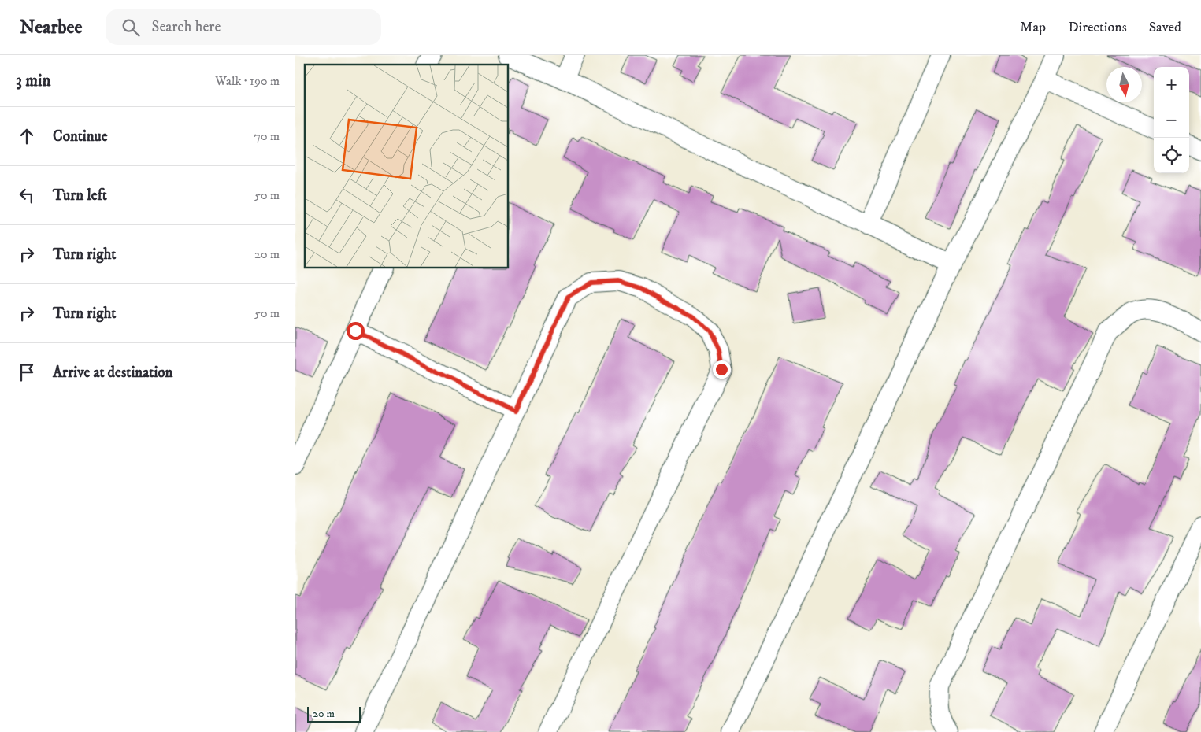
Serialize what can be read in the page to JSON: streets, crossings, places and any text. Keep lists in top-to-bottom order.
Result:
{
  "scale_bar": "20 m",
  "north": "bottom",
  "page": {
    "header": "Nearbee",
    "search": "Search here",
    "nav": ["Map", "Directions", "Saved"],
    "heading": ["3 min", "Walk · 190 m"],
    "map_buttons": ["+", "−"],
    "list": [
      ["Continue", "70 m"],
      ["Turn left", "50 m"],
      ["Turn right", "20 m"],
      ["Turn right", "50 m"],
      "Arrive at destination"
    ],
    "scale": "20 m"
  }
}
